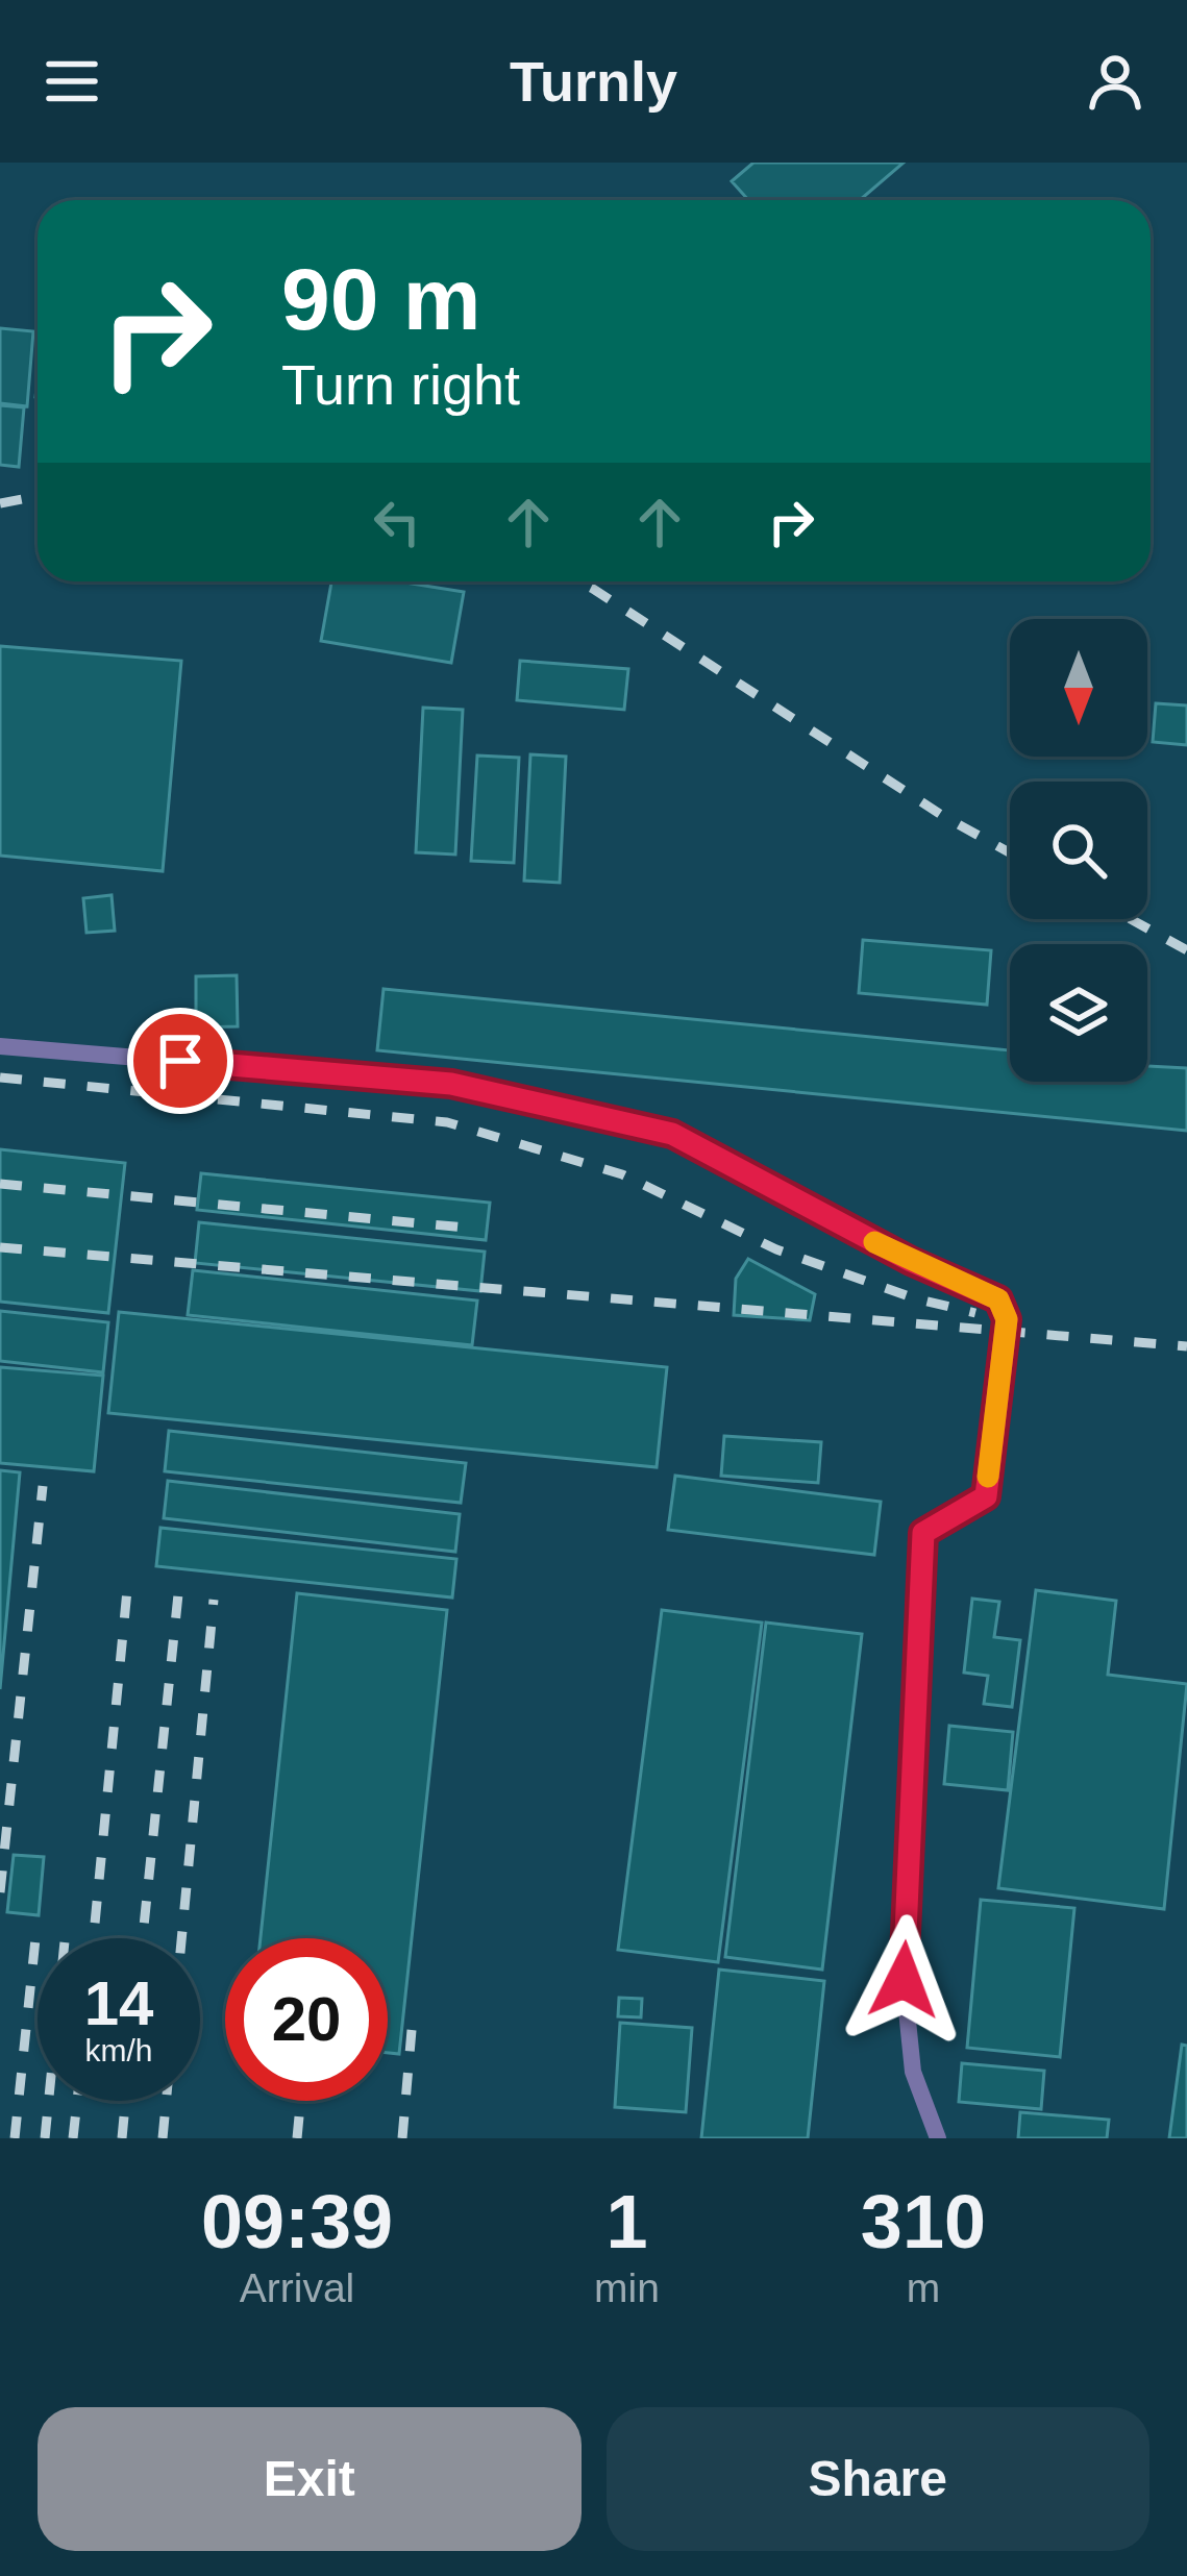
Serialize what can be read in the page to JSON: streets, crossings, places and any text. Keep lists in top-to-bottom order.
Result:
{
  "north": "bottom",
  "page": {
    "header": "Turnly",
    "turn": ["90 m", "Turn right"],
    "speed": "14 km/h",
    "limit": "20",
    "eta": [
      "09:39",
      "Arrival",
      "1",
      "min",
      "310",
      "m"
    ],
    "buttons": ["Exit", "Share"]
  }
}
